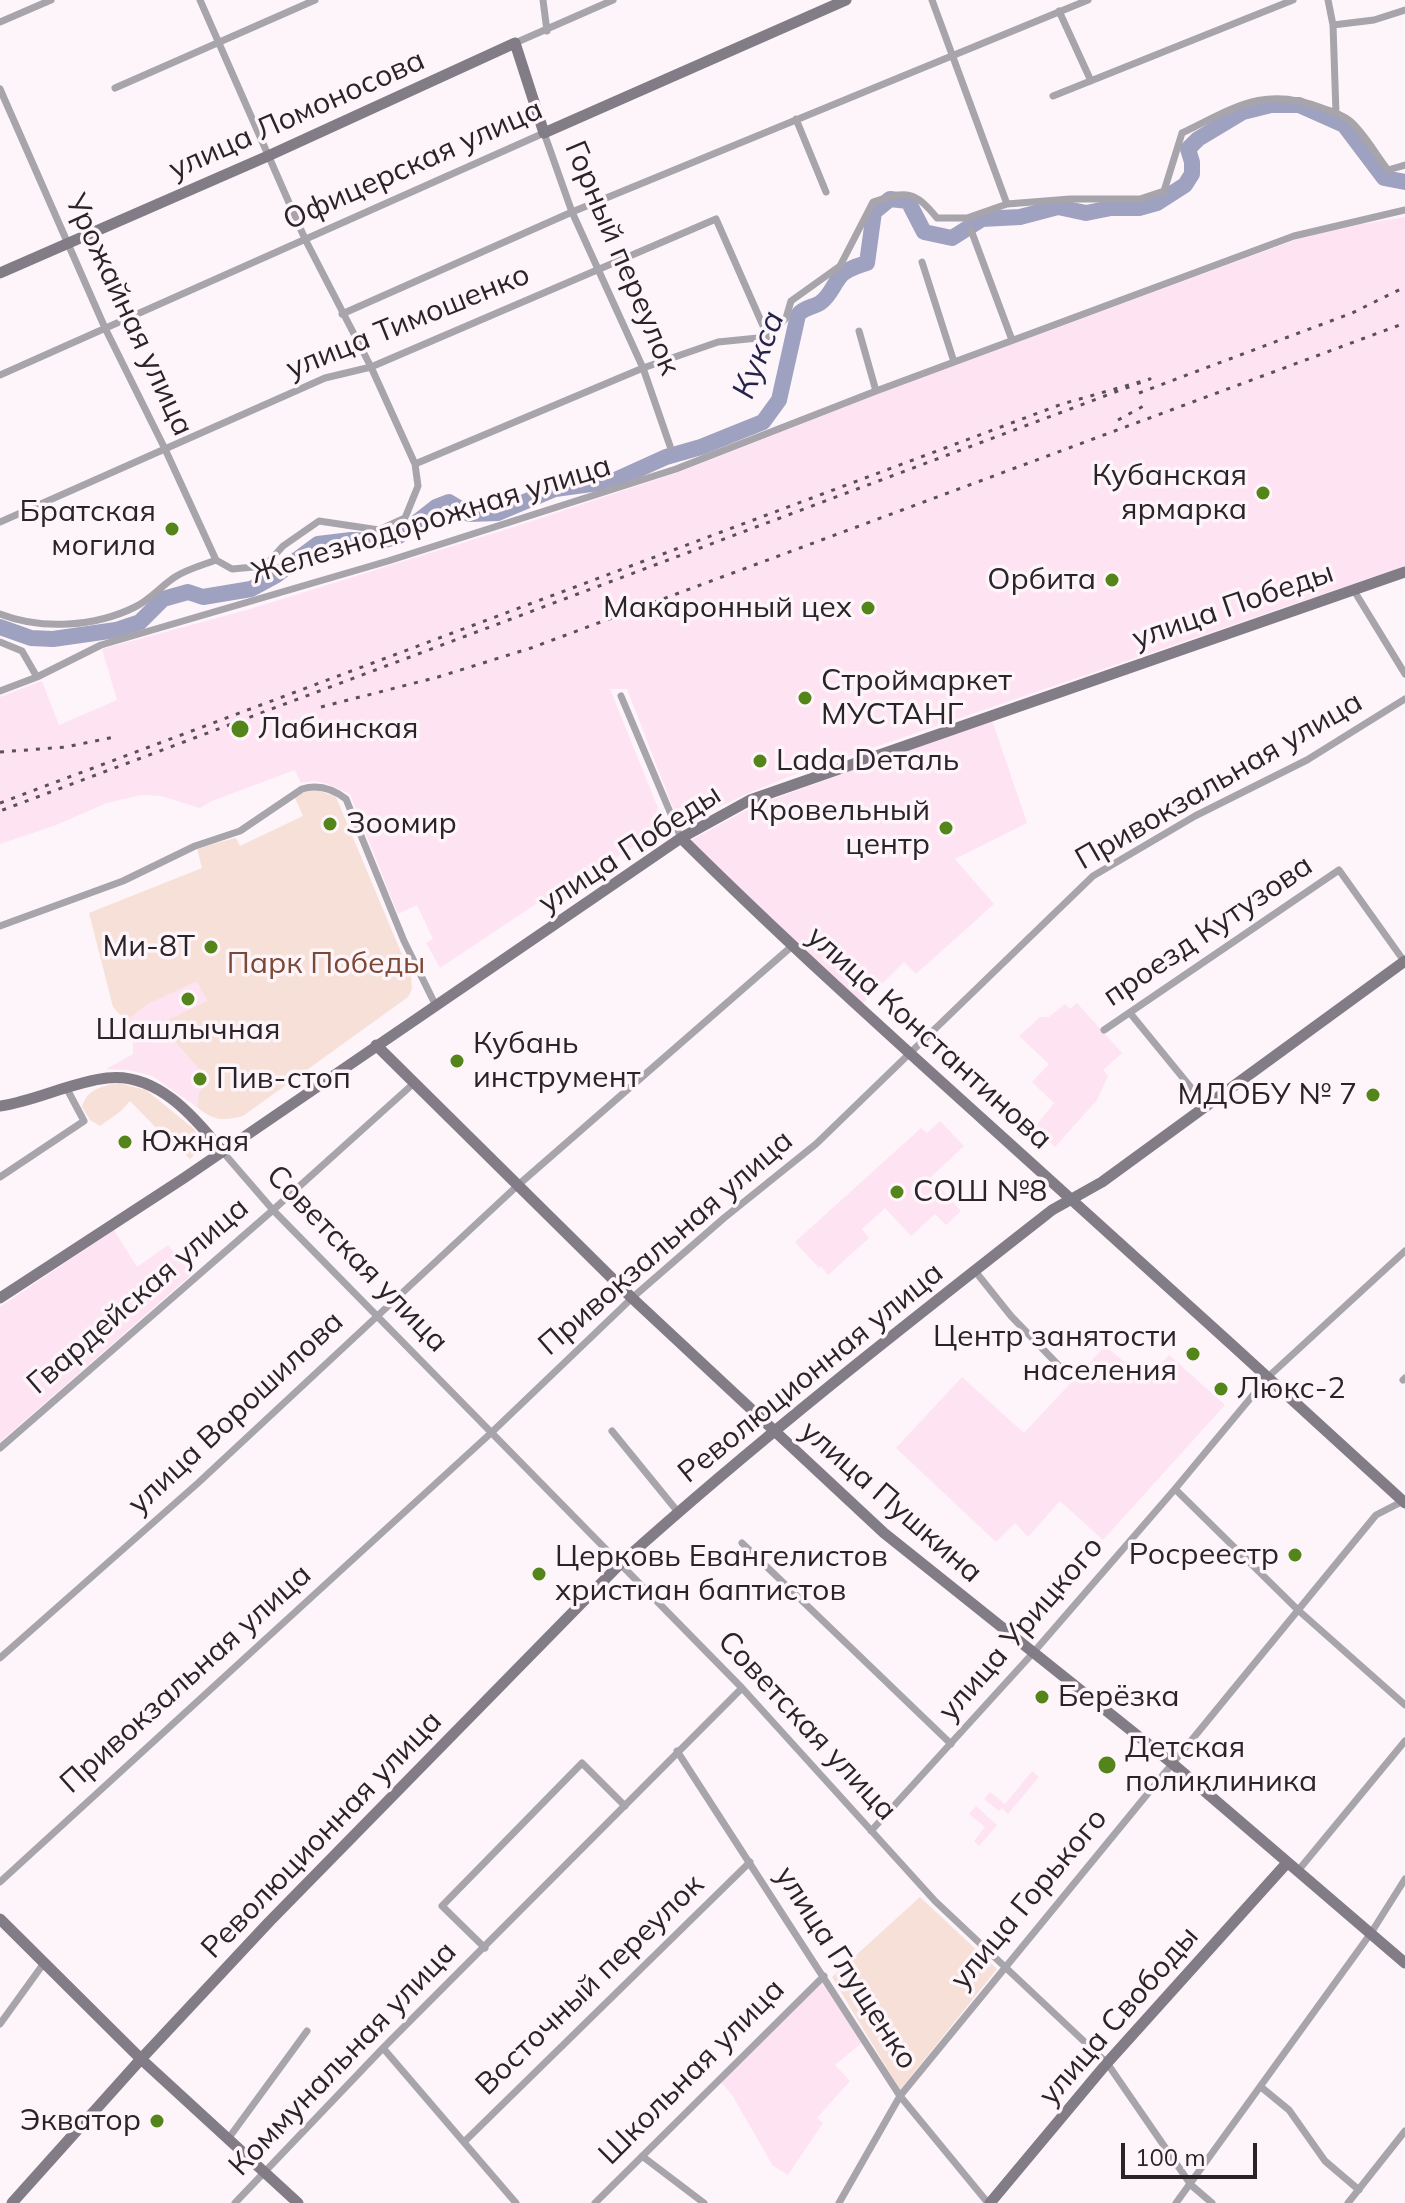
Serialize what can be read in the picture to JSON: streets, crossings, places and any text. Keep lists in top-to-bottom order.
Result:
{
  "streets": {
    "street": [
      "улица Ломоносова",
      "Офицерская улица",
      "Горный переулок",
      "Урожайная улица",
      "улица Тимошенко",
      "Железнодорожная улица",
      "улица Победы",
      "Привокзальная улица",
      "проезд Кутузова",
      "улица Константинова",
      "Советская улица",
      "Гвардейская улица",
      "Революционная улица",
      "улица Ворошилова",
      "улица Пушкина",
      "улица Урицкого",
      "улица Горького",
      "улица Глущенко",
      "Восточный переулок",
      "улица Свободы",
      "Коммунальная улица",
      "Школьная улица"
    ]
  },
  "crossings": [
    ["улица Ломоносова", "Горный переулок"],
    ["улица Ломоносова", "Урожайная улица"],
    ["Офицерская улица", "Горный переулок"],
    ["Офицерская улица", "Урожайная улица"],
    ["Горный переулок", "улица Тимошенко"],
    ["Урожайная улица", "улица Тимошенко"],
    ["Урожайная улица", "Железнодорожная улица"],
    ["улица Победы", "улица Константинова"],
    ["улица Победы", "Советская улица"],
    ["улица Победы", "улица Пушкина"],
    ["Привокзальная улица", "улица Константинова"],
    ["Привокзальная улица", "Советская улица"],
    ["Привокзальная улица", "улица Пушкина"],
    ["проезд Кутузова", "Революционная улица"],
    ["улица Константинова", "Революционная улица"],
    ["улица Константинова", "улица Ворошилова"],
    ["улица Константинова", "улица Урицкого"],
    ["улица Константинова", "улица Горького"],
    ["Советская улица", "Гвардейская улица"],
    ["Советская улица", "Революционная улица"],
    ["Советская улица", "улица Ворошилова"],
    ["Советская улица", "улица Урицкого"],
    ["Советская улица", "улица Горького"],
    ["Советская улица", "улица Свободы"],
    ["Советская улица", "Коммунальная улица"],
    ["Гвардейская улица", "улица Пушкина"],
    ["Революционная улица", "улица Пушкина"],
    ["улица Ворошилова", "улица Пушкина"],
    ["улица Пушкина", "улица Урицкого"],
    ["улица Пушкина", "улица Горького"],
    ["улица Пушкина", "улица Свободы"],
    ["улица Горького", "улица Глущенко"],
    ["улица Глущенко", "Восточный переулок"],
    ["улица Глущенко", "улица Свободы"],
    ["улица Глущенко", "Коммунальная улица"],
    ["улица Глущенко", "Школьная улица"]
  ],
  "water": ["Кукса"],
  "parks": ["Парк Победы"],
  "places": [
    "Кубанская ярмарка",
    "Братская могила",
    "Орбита",
    "Макаронный цех",
    "Строймаркет МУСТАНГ",
    "Лабинская",
    "Lada Dеталь",
    "Зоомир",
    "Кровельный центр",
    "Ми-8Т",
    "Шашлычная",
    "Кубань инструмент",
    "Пив-стоп",
    "МДОБУ № 7",
    "Южная",
    "СОШ №8",
    "Центр занятости населения",
    "Люкс-2",
    "Росреестр",
    "Церковь Евангелистов христиан баптистов",
    "Берёзка",
    "Детская поликлиника",
    "Экватор"
  ],
  "scale_bar": "100 m"
}
